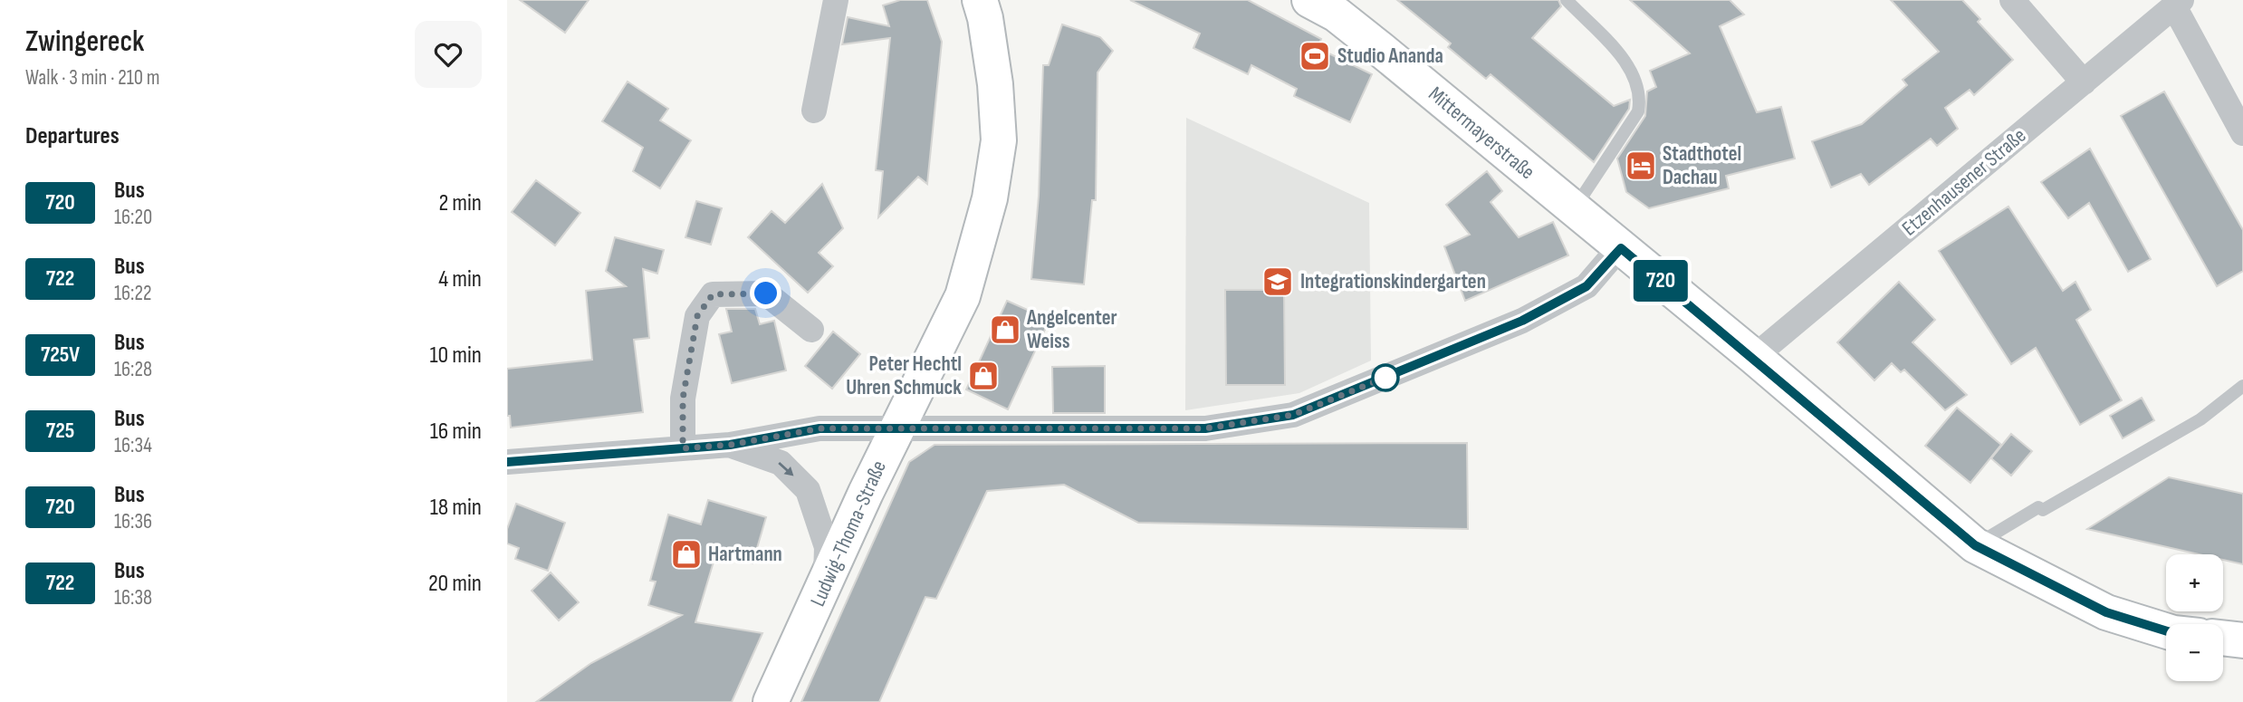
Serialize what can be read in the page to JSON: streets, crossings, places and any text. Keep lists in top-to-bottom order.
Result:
{
  "streets": {
    "main road": ["Mittermayerstraße", "Ludwig-Thoma-Straße"],
    "street": ["Etzenhausener Straße"]
  },
  "crossings": [
    ["Mittermayerstraße", "Etzenhausener Straße"]
  ],
  "places": {
    "sports": ["Studio Ananda"],
    "hotel": ["Stadthotel Dachau"],
    "school or university": ["Integrationskindergarten"],
    "shop": ["Angelcenter Weiss", "Peter Hechtl Uhren Schmuck", "Hartmann"]
  },
  "lines": ["bus line 720"],
  "page": {
    "heading": [
      ["Zwingereck", "Walk · 3 min · 210 m"],
      "Departures"
    ],
    "on_map": "720",
    "list": [
      {
        "mark": "720",
        "name": "Bus",
        "note": "16:20",
        "value": "2 min"
      },
      {
        "mark": "722",
        "name": "Bus",
        "note": "16:22",
        "value": "4 min"
      },
      {
        "mark": "725V",
        "name": "Bus",
        "note": "16:28",
        "value": "10 min"
      },
      {
        "mark": "725",
        "name": "Bus",
        "note": "16:34",
        "value": "16 min"
      },
      {
        "mark": "720",
        "name": "Bus",
        "note": "16:36",
        "value": "18 min"
      },
      {
        "mark": "722",
        "name": "Bus",
        "note": "16:38",
        "value": "20 min"
      }
    ],
    "map_buttons": ["+", "−"]
  }
}
